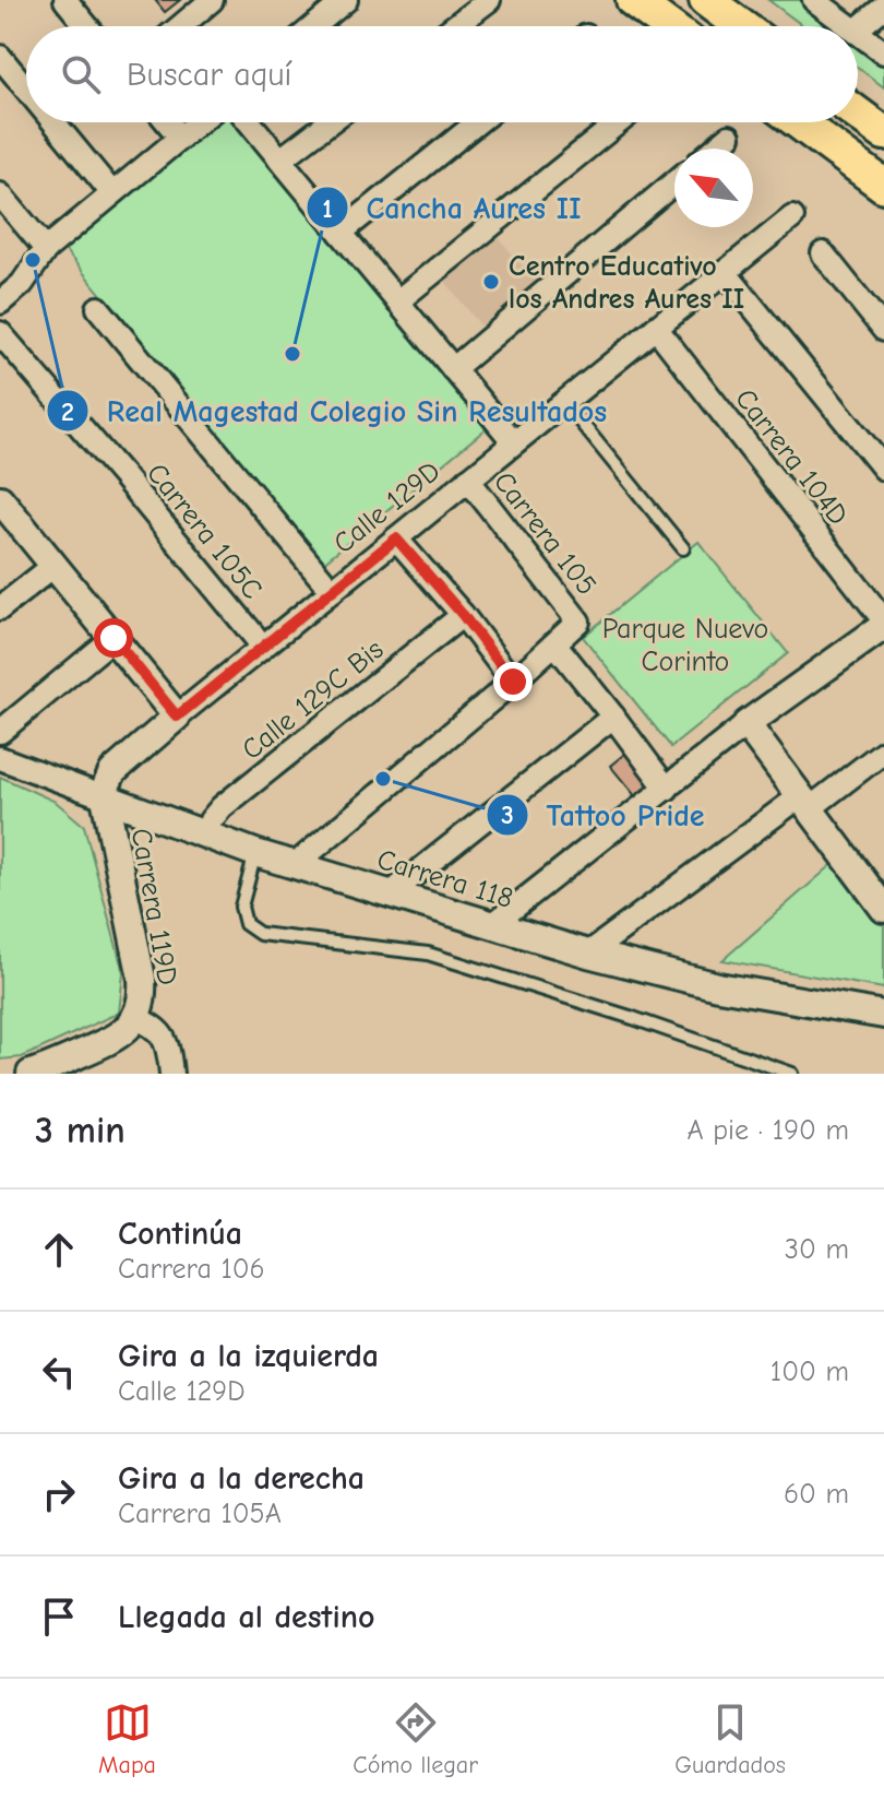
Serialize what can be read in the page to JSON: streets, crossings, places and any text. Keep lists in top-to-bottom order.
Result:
{
  "streets": {
    "street": [
      "Carrera 104D",
      "Calle 129D",
      "Carrera 105C",
      "Carrera 105",
      "Calle 129C Bis",
      "Carrera 118",
      "Carrera 119D"
    ]
  },
  "crossings": [
    ["Carrera 104D", "Calle 129D"],
    ["Calle 129D", "Carrera 105C"],
    ["Calle 129D", "Carrera 105"],
    ["Calle 129D", "Carrera 118"],
    ["Calle 129D", "Carrera 119D"],
    ["Calle 129C Bis", "Carrera 118"],
    ["Carrera 118", "Carrera 119D"]
  ],
  "parks": ["Parque Nuevo Corinto"],
  "places": [
    "Real Magestad Colegio Sin Resultados",
    "Centro Educativo los Andres Aures II",
    "Cancha Aures II",
    "Tattoo Pride"
  ],
  "north": "top left",
  "page": {
    "search": "Buscar aquí",
    "heading": ["3 min", "A pie · 190 m"],
    "list": [
      ["Continúa", "Carrera 106", "30 m"],
      ["Gira a la izquierda", "Calle 129D", "100 m"],
      ["Gira a la derecha", "Carrera 105A", "60 m"],
      "Llegada al destino"
    ],
    "nav": ["Mapa", "Cómo llegar", "Guardados"]
  }
}
